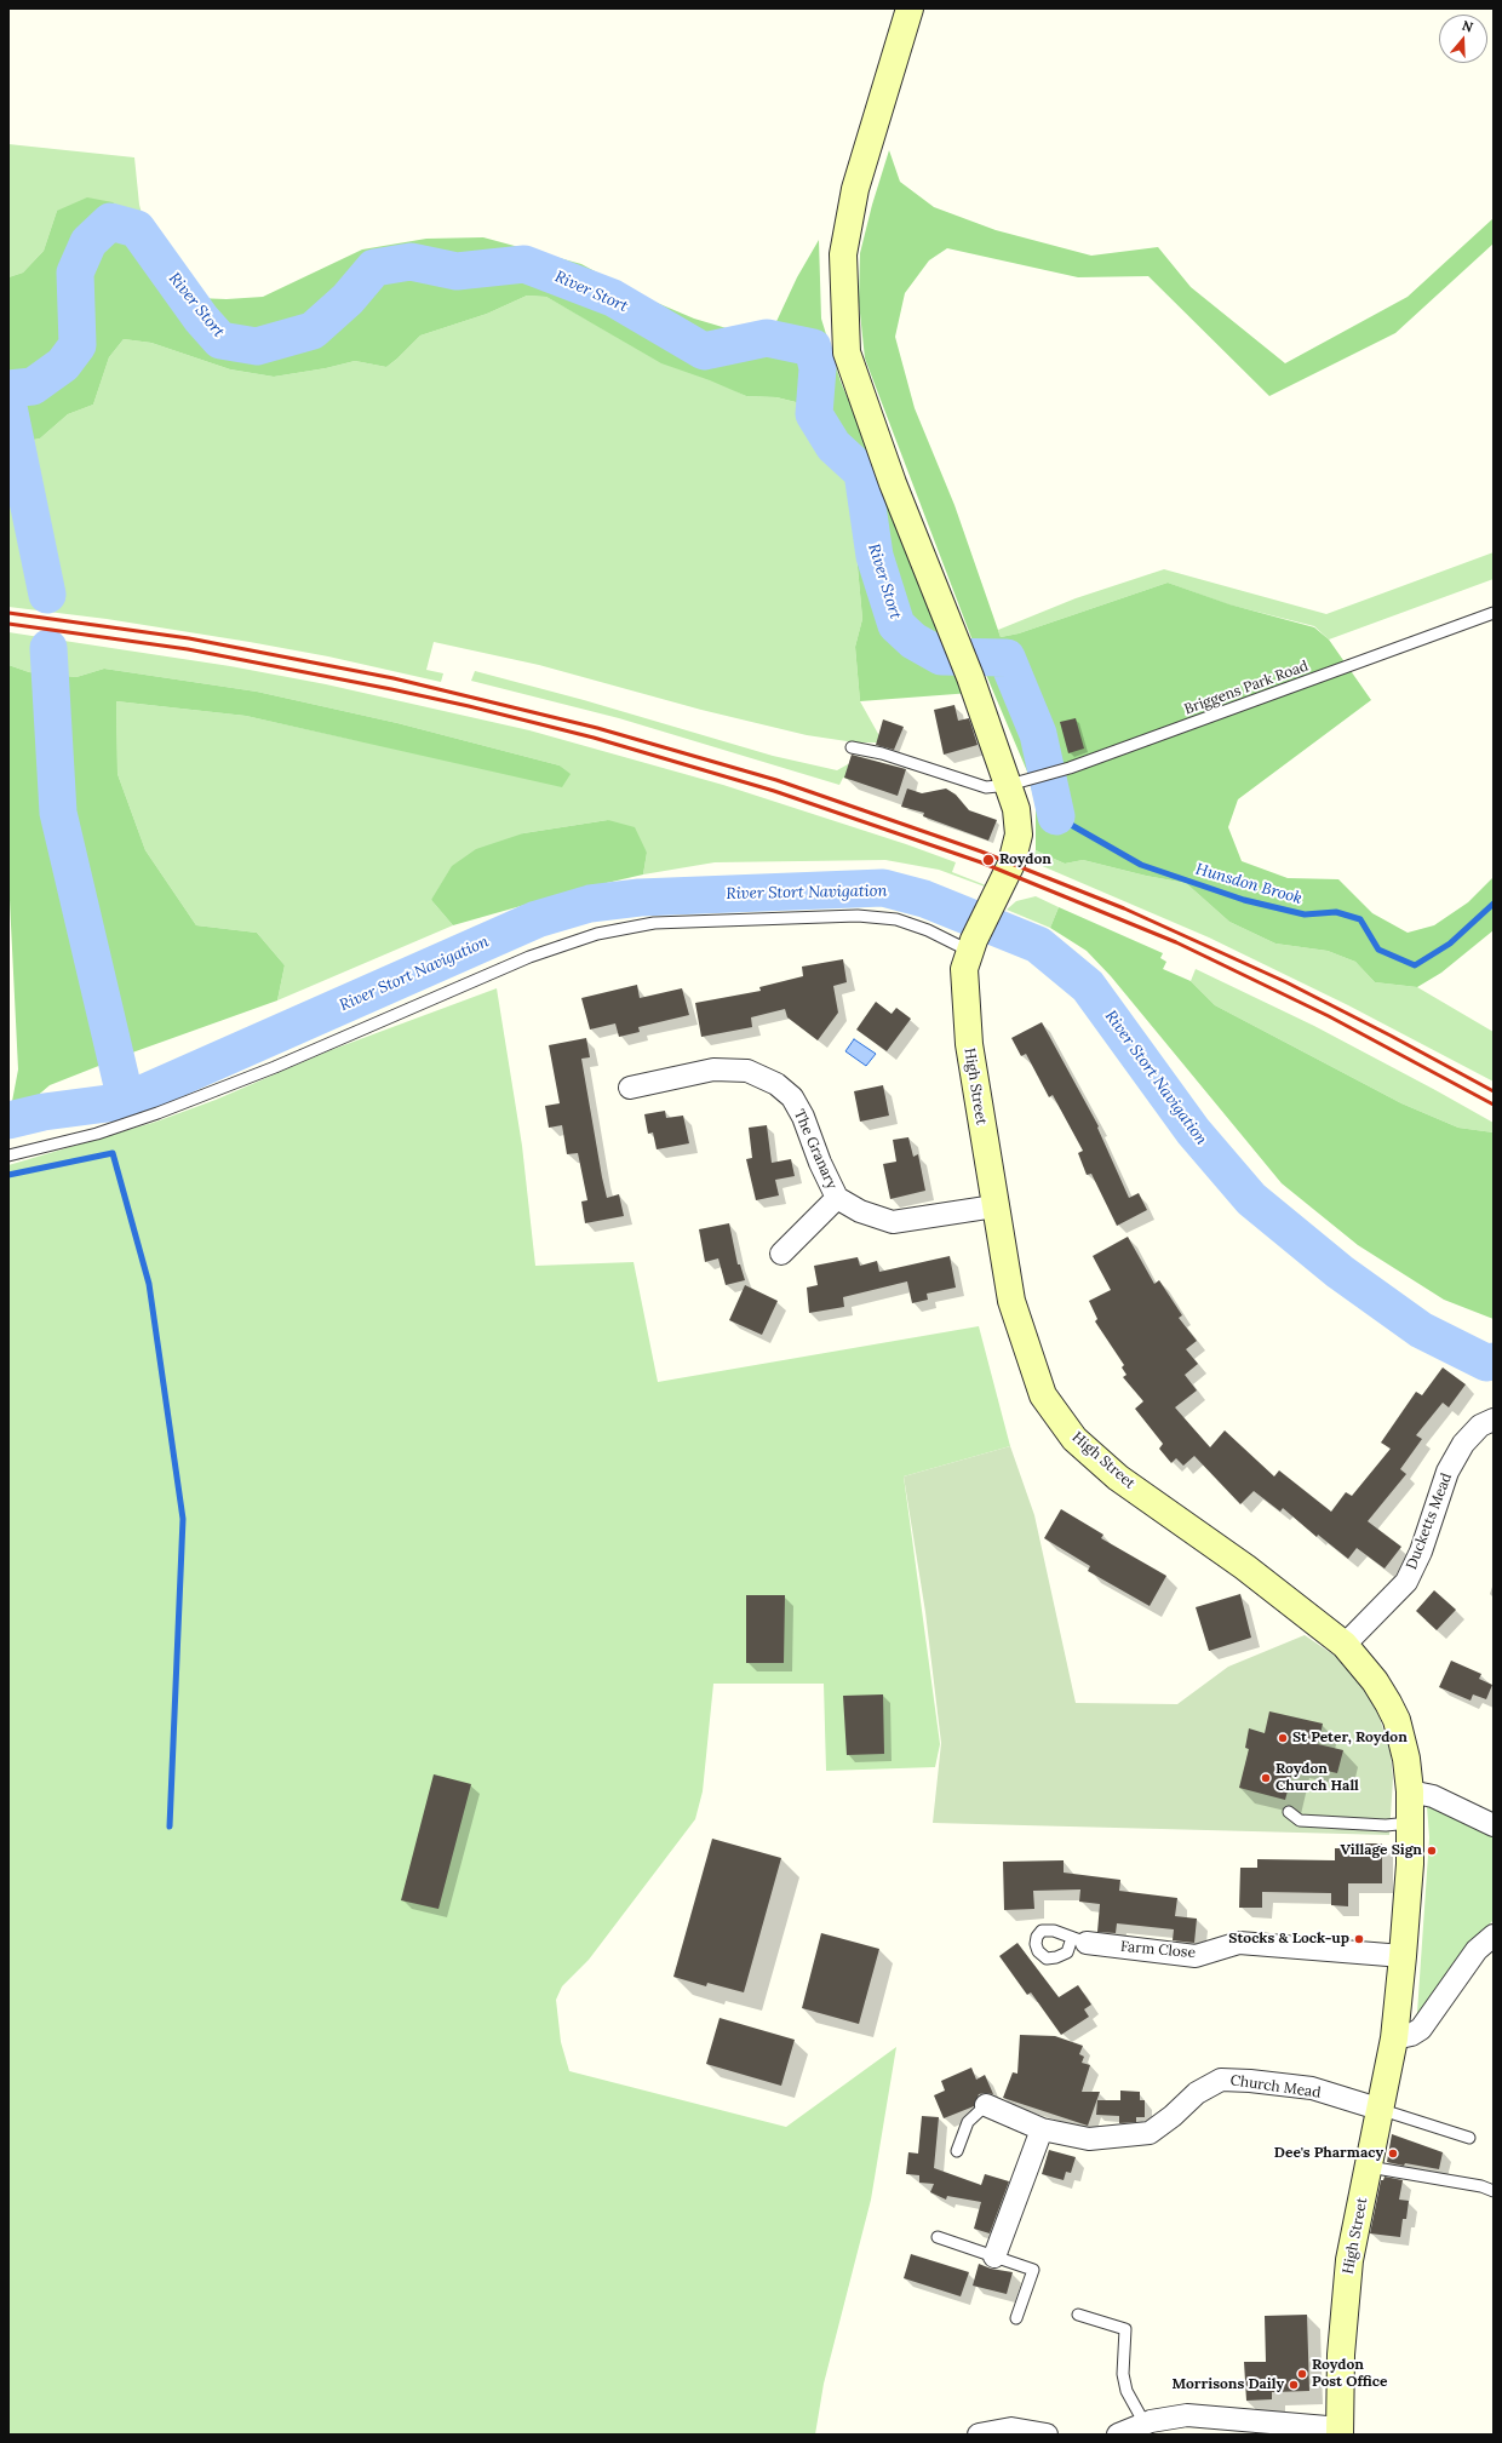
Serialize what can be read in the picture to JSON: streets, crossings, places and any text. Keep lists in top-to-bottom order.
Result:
{
  "streets": {
    "main road": ["High Street"],
    "street": [
      "The Granary",
      "Ducketts Mead",
      "Farm Close",
      "Church Mead"
    ],
    "lane": ["Briggens Park Road"]
  },
  "crossings": [
    ["Briggens Park Road", "High Street"],
    ["High Street", "The Granary"],
    ["High Street", "Ducketts Mead"],
    ["High Street", "Farm Close"],
    ["High Street", "Church Mead"]
  ],
  "water": ["River Stort", "Hunsdon Brook", "River Stort Navigation"],
  "places": [
    "Roydon",
    "St Peter, Roydon",
    "Roydon Church Hall",
    "Village Sign",
    "Stocks & Lock-up",
    "Dee's Pharmacy",
    "Roydon Post Office",
    "Morrisons Daily"
  ],
  "north": "top"
}
